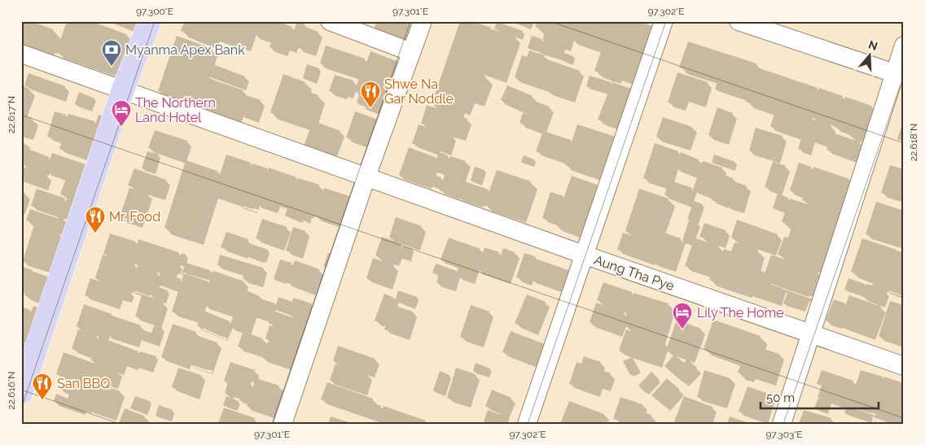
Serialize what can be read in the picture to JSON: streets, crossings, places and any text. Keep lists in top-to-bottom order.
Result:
{
  "streets": {
    "street": ["Aung Tha Pye"]
  },
  "places": {
    "bank": ["Myanma Apex Bank"],
    "restaurant": ["Shwe Na Gar Noddle", "Mr. Food", "San BBQ"],
    "hotel": ["The Northern Land Hotel", "Lily The Home"]
  },
  "scale_bar": "50 m",
  "north": "top",
  "coordinates": [
    "97.300°E",
    "97.301°E",
    "97.302°E",
    "22.617°N",
    "22.618°N",
    "22.616°N",
    "97.303°E"
  ]
}
